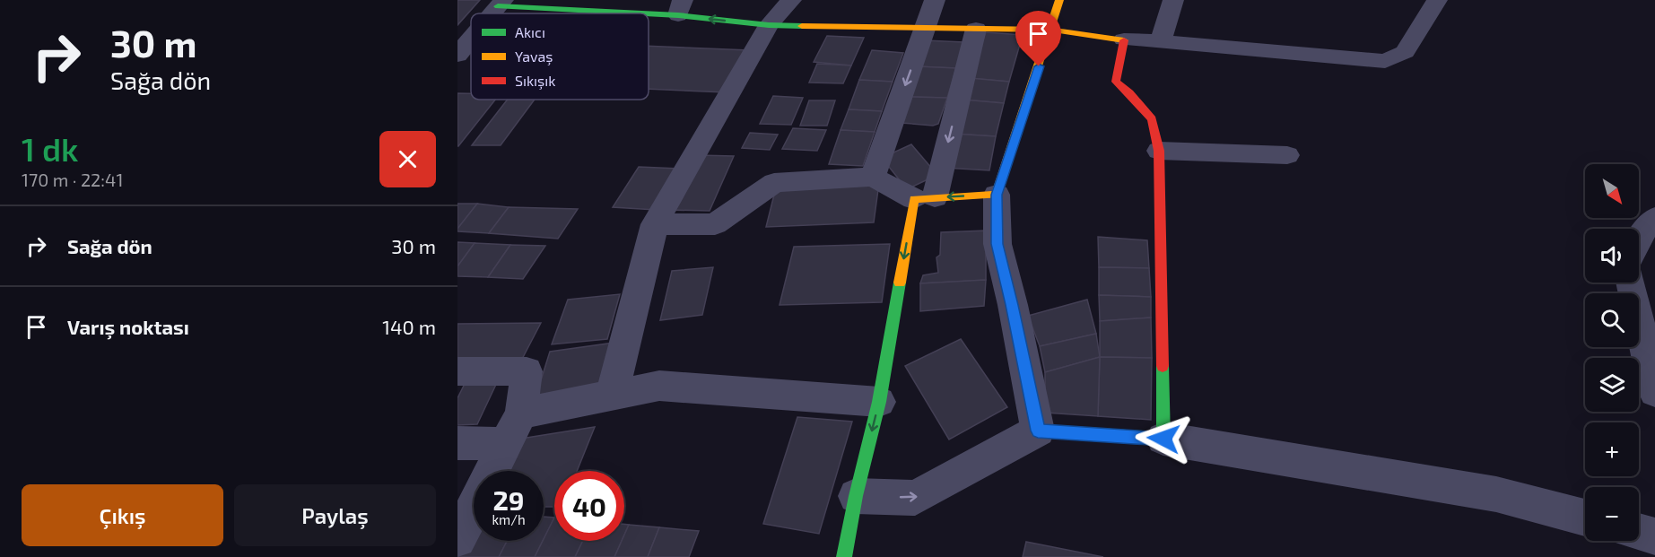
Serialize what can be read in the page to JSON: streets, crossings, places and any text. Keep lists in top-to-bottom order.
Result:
{
  "legend": ["Akıcı", "Yavaş", "Sıkışık"],
  "north": "bottom right",
  "page": {
    "turn": ["30 m", "Sağa dön"],
    "heading": ["1 dk", "170 m · 22:41"],
    "map_buttons": ["+", "−"],
    "list": [
      {
        "name": "Sağa dön",
        "value": "30 m"
      },
      {
        "name": "Varış noktası",
        "value": "140 m"
      }
    ],
    "speed": "29 km/h",
    "limit": "40",
    "buttons": ["Çıkış", "Paylaş"]
  }
}
